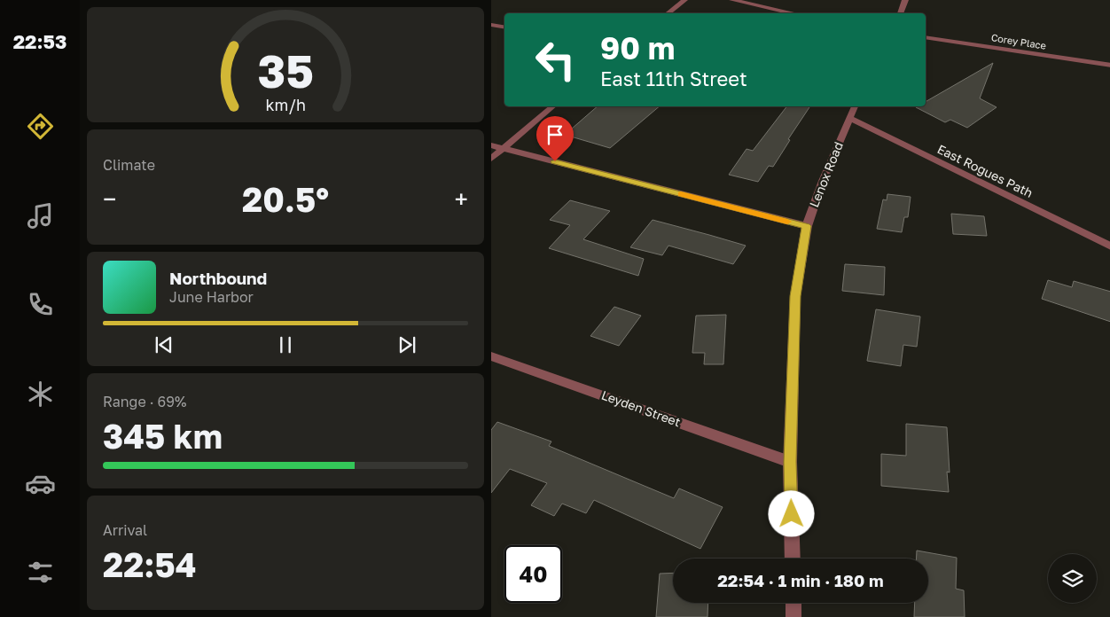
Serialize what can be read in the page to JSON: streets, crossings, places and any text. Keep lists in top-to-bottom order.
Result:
{
  "streets": {
    "street": [
      "Corey Place",
      "East Rogues Path",
      "Lenox Road",
      "Leyden Street"
    ]
  },
  "crossings": [
    ["East Rogues Path", "Lenox Road"],
    ["Lenox Road", "Leyden Street"]
  ],
  "page": {
    "tabs": "22:53",
    "turn": ["90 m", "East 11th Street"],
    "tile": [
      "Climate",
      ["Range · 69%", "345 km"],
      ["Arrival", "22:54"]
    ],
    "heat": ["−", "20.5°", "+"],
    "song": ["Northbound", "June Harbor"],
    "limit": "40",
    "trip": "22:54 · 1 min · 180 m",
    "gauge": ["35", "km/h"]
  }
}
